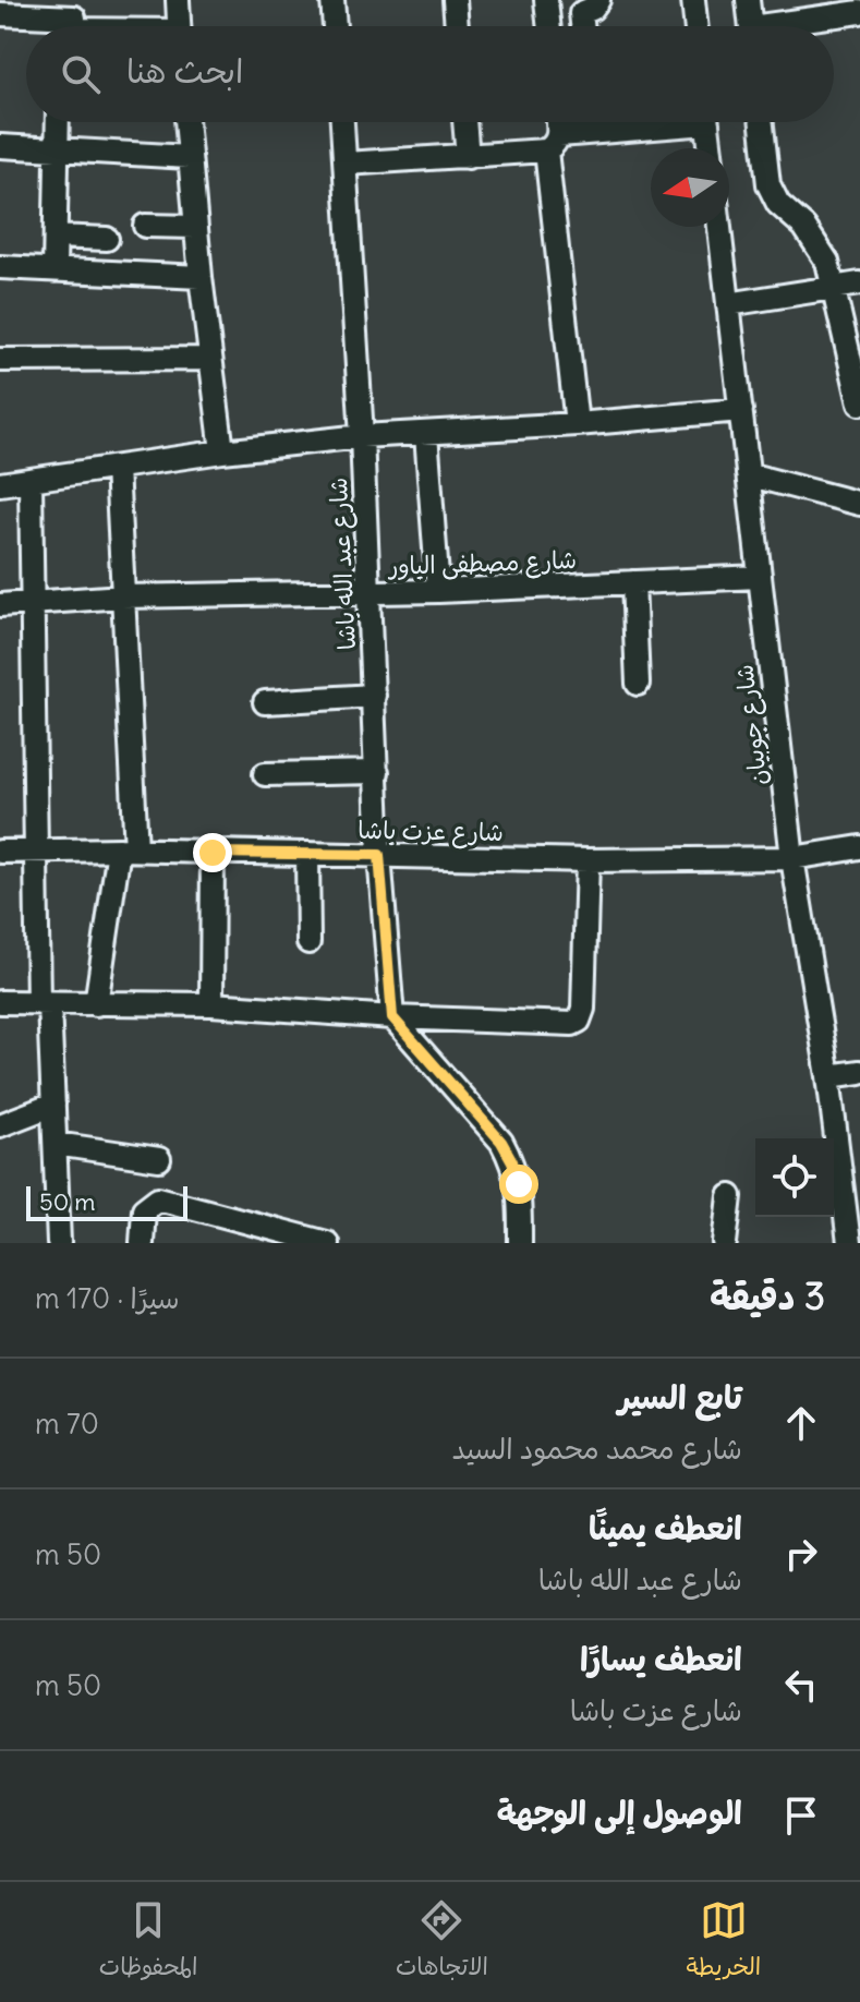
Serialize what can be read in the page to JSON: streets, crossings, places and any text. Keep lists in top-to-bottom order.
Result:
{
  "streets": {
    "street": [
      "شارع مصطفى الياور",
      "شارع عبد الله باشا",
      "شارع جوبيان",
      "شارع عزت باشا"
    ]
  },
  "crossings": [
    ["شارع مصطفى الياور", "شارع عبد الله باشا"],
    ["شارع مصطفى الياور", "شارع جوبيان"],
    ["شارع عبد الله باشا", "شارع عزت باشا"],
    ["شارع جوبيان", "شارع عزت باشا"]
  ],
  "scale_bar": "50 m",
  "north": "left",
  "page": {
    "search": "ابحث هنا",
    "scale": "50 m",
    "heading": ["3 دقيقة", "سيرًا · 170 m"],
    "list": [
      ["تابع السير", "شارع محمد محمود السيد", "70 m"],
      ["انعطف يمينًا", "شارع عبد الله باشا", "50 m"],
      ["انعطف يسارًا", "شارع عزت باشا", "50 m"],
      "الوصول إلى الوجهة"
    ],
    "nav": ["الخريطة", "الاتجاهات", "المحفوظات"]
  }
}
